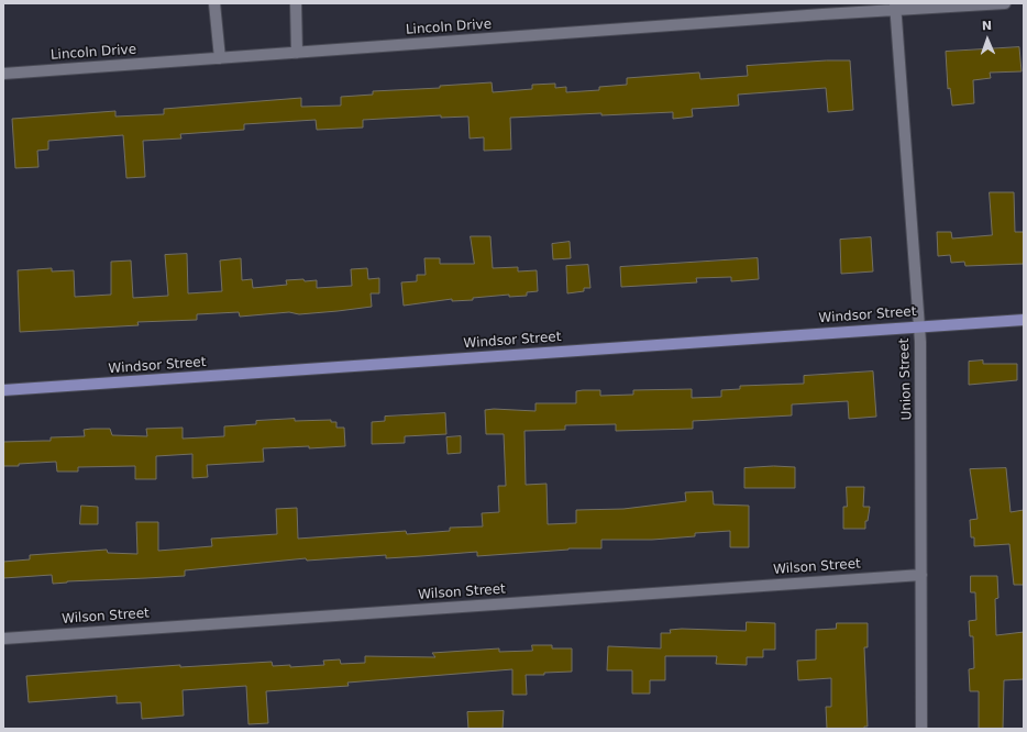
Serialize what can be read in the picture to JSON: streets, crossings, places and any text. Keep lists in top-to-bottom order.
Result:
{
  "streets": {
    "main road": ["Windsor Street"],
    "street": ["Lincoln Drive", "Union Street", "Wilson Street"]
  },
  "crossings": [
    ["Lincoln Drive", "Union Street"],
    ["Windsor Street", "Union Street"],
    ["Union Street", "Wilson Street"]
  ],
  "north": "top"
}
